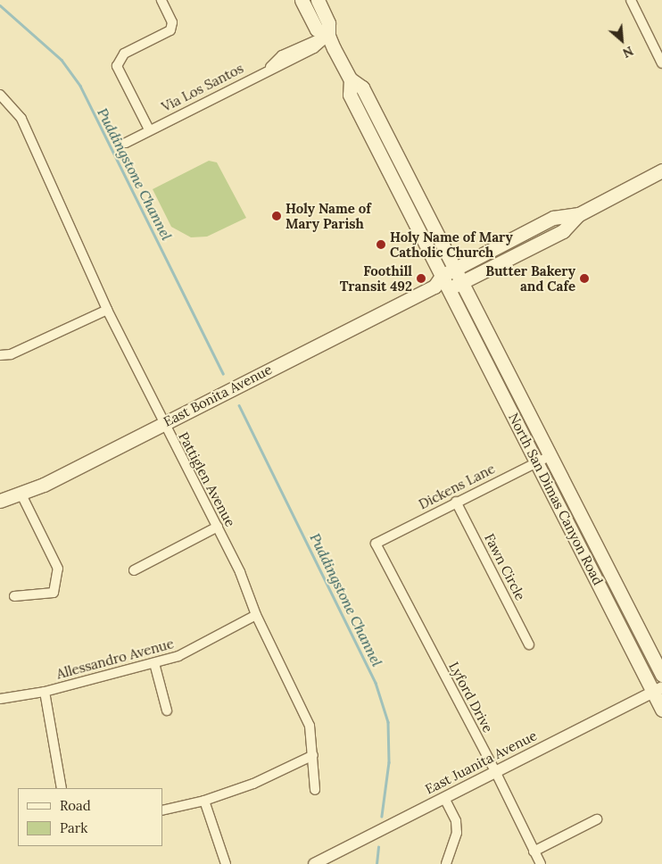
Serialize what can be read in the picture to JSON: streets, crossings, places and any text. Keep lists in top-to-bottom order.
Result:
{
  "streets": {
    "main road": ["East Bonita Avenue", "North San Dimas Canyon Road"],
    "street": [
      "Via Los Santos",
      "Pattiglen Avenue",
      "Dickens Lane",
      "Fawn Circle",
      "Allessandro Avenue",
      "Lyford Drive",
      "East Juanita Avenue"
    ]
  },
  "crossings": [
    ["East Bonita Avenue", "Pattiglen Avenue"],
    ["East Bonita Avenue", "North San Dimas Canyon Road"],
    ["Pattiglen Avenue", "Allessandro Avenue"],
    ["Dickens Lane", "North San Dimas Canyon Road"],
    ["Dickens Lane", "Fawn Circle"],
    ["Dickens Lane", "Lyford Drive"],
    ["North San Dimas Canyon Road", "East Juanita Avenue"],
    ["Lyford Drive", "East Juanita Avenue"]
  ],
  "water": ["Puddingstone Channel"],
  "places": [
    "Holy Name of Mary Parish",
    "Holy Name of Mary Catholic Church",
    "Foothill Transit 492",
    "Butter Bakery and Cafe"
  ],
  "legend": ["Road", "Park"],
  "north": "bottom right"
}
